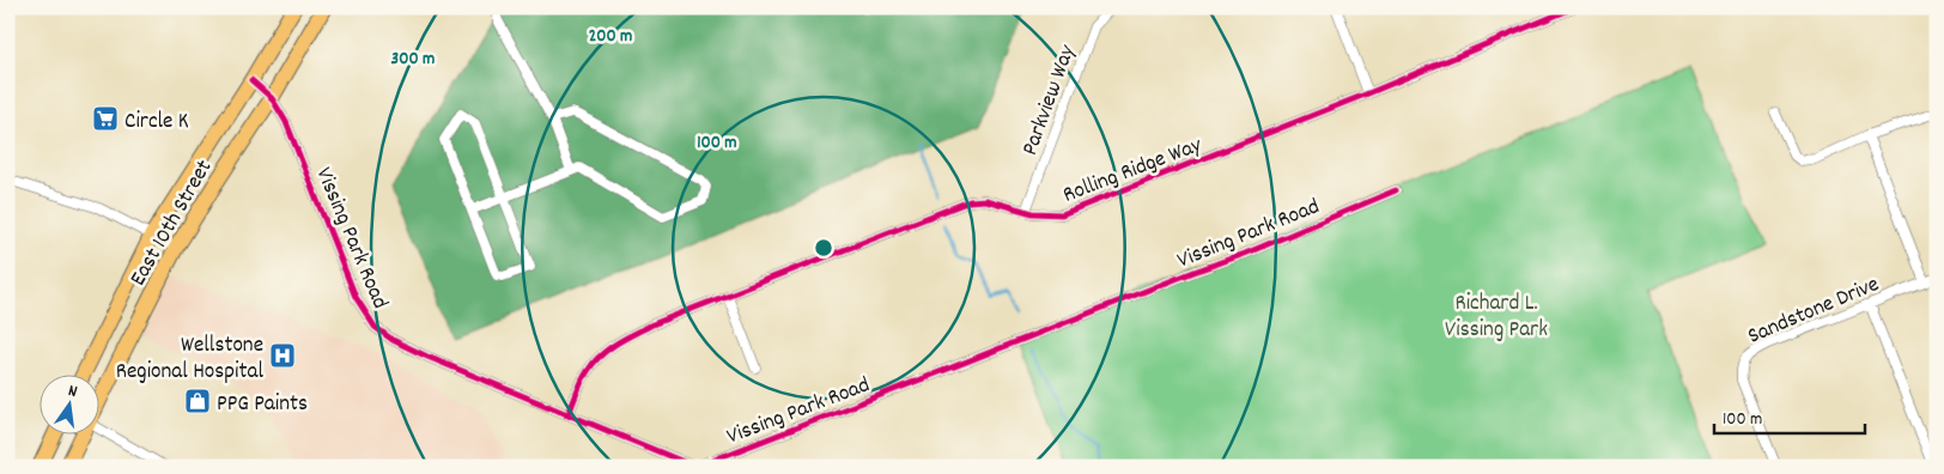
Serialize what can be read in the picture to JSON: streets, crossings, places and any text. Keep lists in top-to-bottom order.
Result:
{
  "streets": {
    "main road": ["East 10th Street"],
    "street": [
      "Parkview Way",
      "Rolling Ridge Way",
      "Vissing Park Road",
      "Sandstone Drive"
    ]
  },
  "crossings": [
    ["Parkview Way", "Rolling Ridge Way"],
    ["Rolling Ridge Way", "Vissing Park Road"],
    ["East 10th Street", "Vissing Park Road"]
  ],
  "parks": ["Richard L. Vissing Park"],
  "places": {
    "supermarket": ["Circle K"],
    "hospital": ["Wellstone Regional Hospital"],
    "shop": ["PPG Paints"]
  },
  "scale_bar": "100 m",
  "north": "top",
  "rings": ["200 m", "300 m", "100 m"]
}
